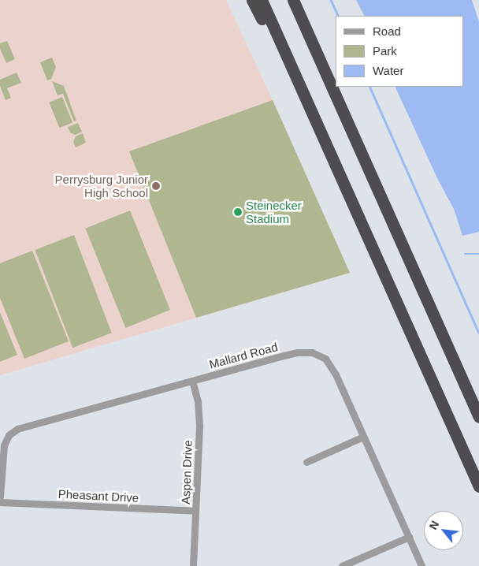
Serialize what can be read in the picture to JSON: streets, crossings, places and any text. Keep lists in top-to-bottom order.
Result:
{
  "streets": {
    "street": ["Mallard Road", "Aspen Drive", "Pheasant Drive"]
  },
  "crossings": [
    ["Mallard Road", "Aspen Drive"],
    ["Aspen Drive", "Pheasant Drive"]
  ],
  "places": ["Perrysburg Junior High School", "Steinecker Stadium"],
  "legend": ["Road", "Park", "Water"],
  "north": "top left"
}
